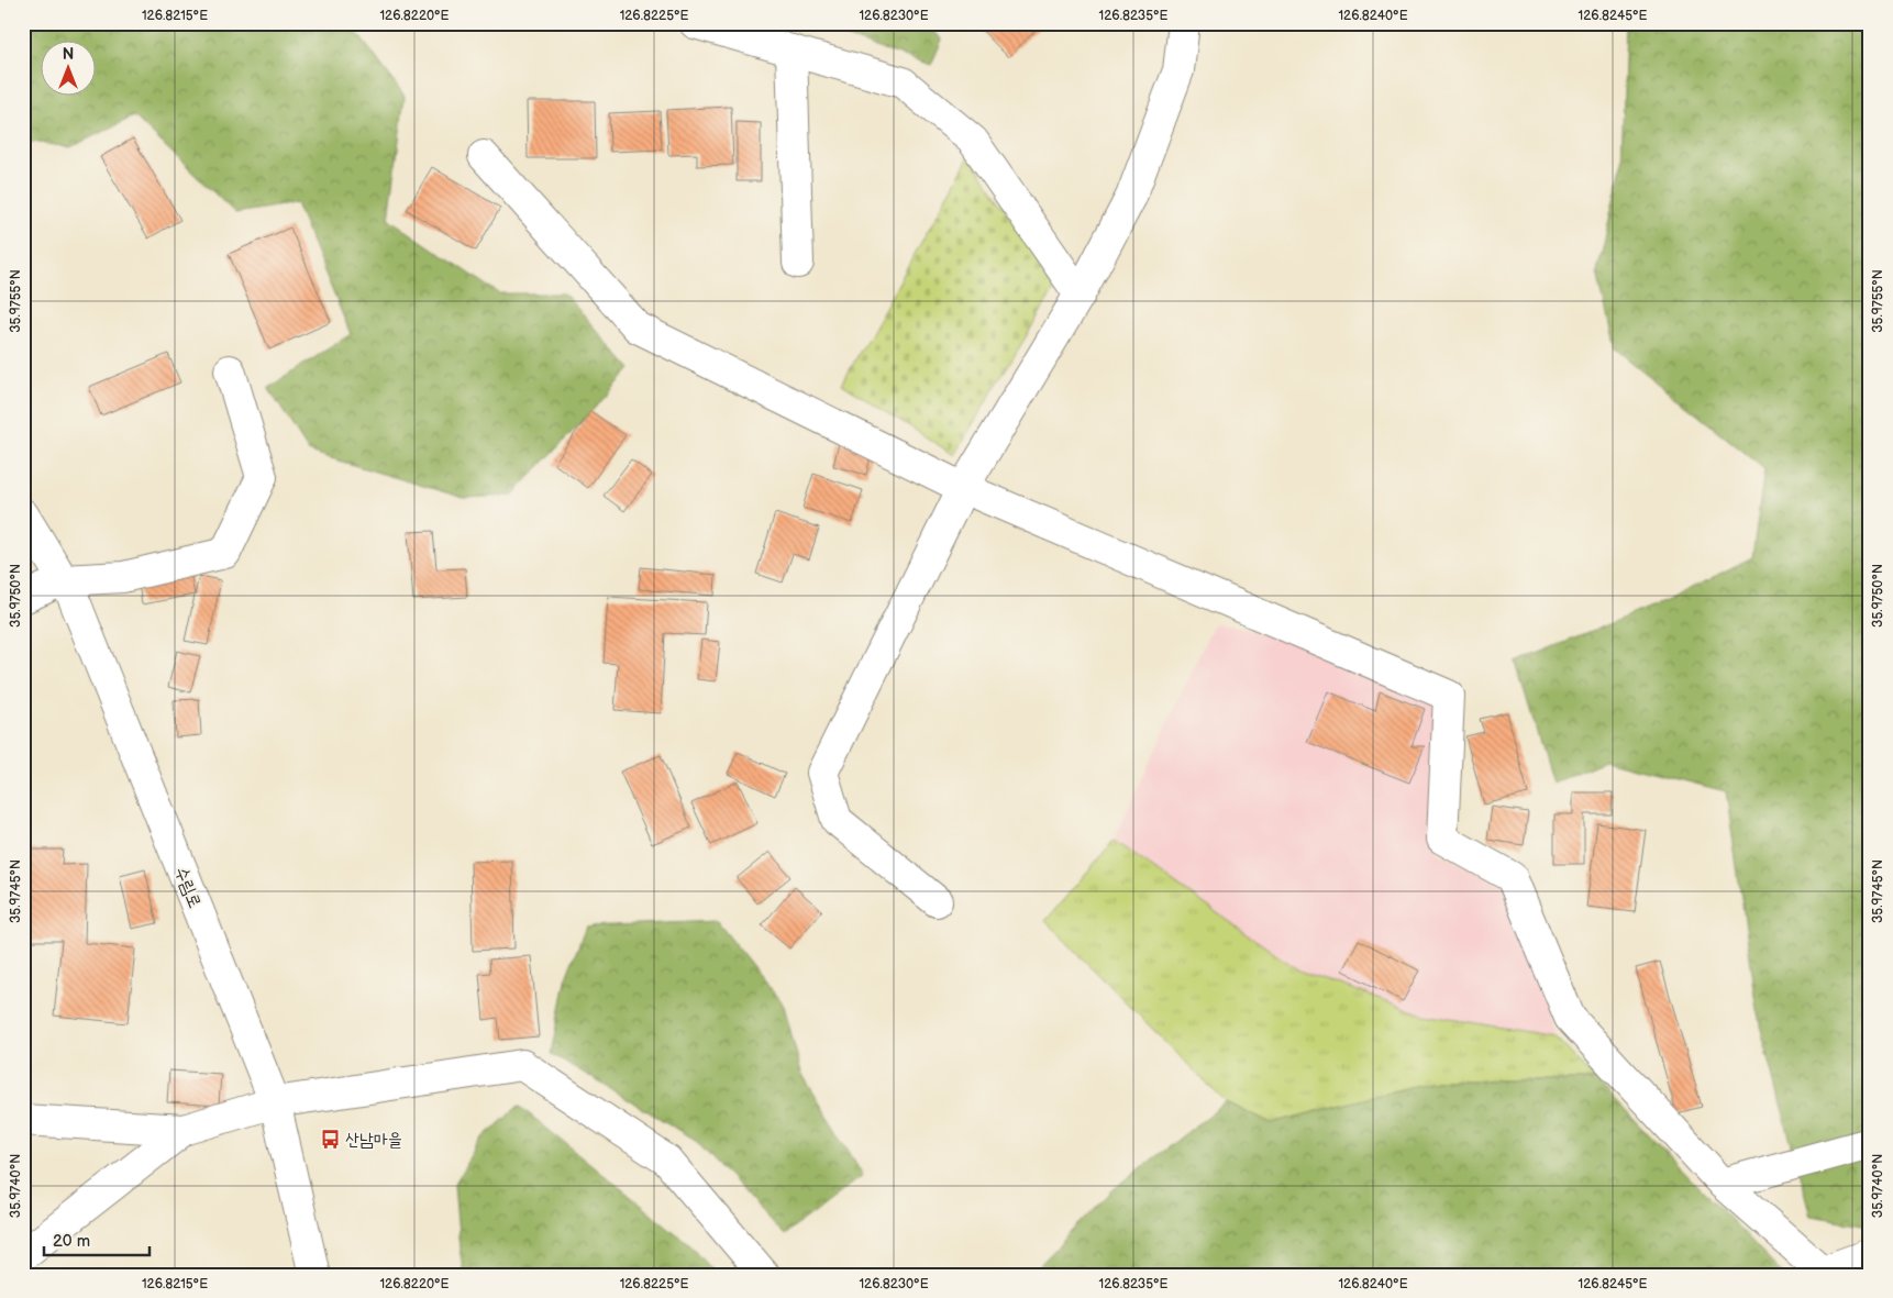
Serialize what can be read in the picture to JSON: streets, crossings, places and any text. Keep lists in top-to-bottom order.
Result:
{
  "streets": {
    "street": ["수림로"]
  },
  "places": {
    "bus stop": ["산남마을"]
  },
  "scale_bar": "20 m",
  "north": "top",
  "coordinates": [
    "126.8215°E",
    "126.8220°E",
    "126.8225°E",
    "126.8230°E",
    "126.8235°E",
    "126.8240°E",
    "126.8245°E",
    "35.9755°N",
    "35.9750°N",
    "35.9745°N",
    "35.9740°N"
  ]
}
